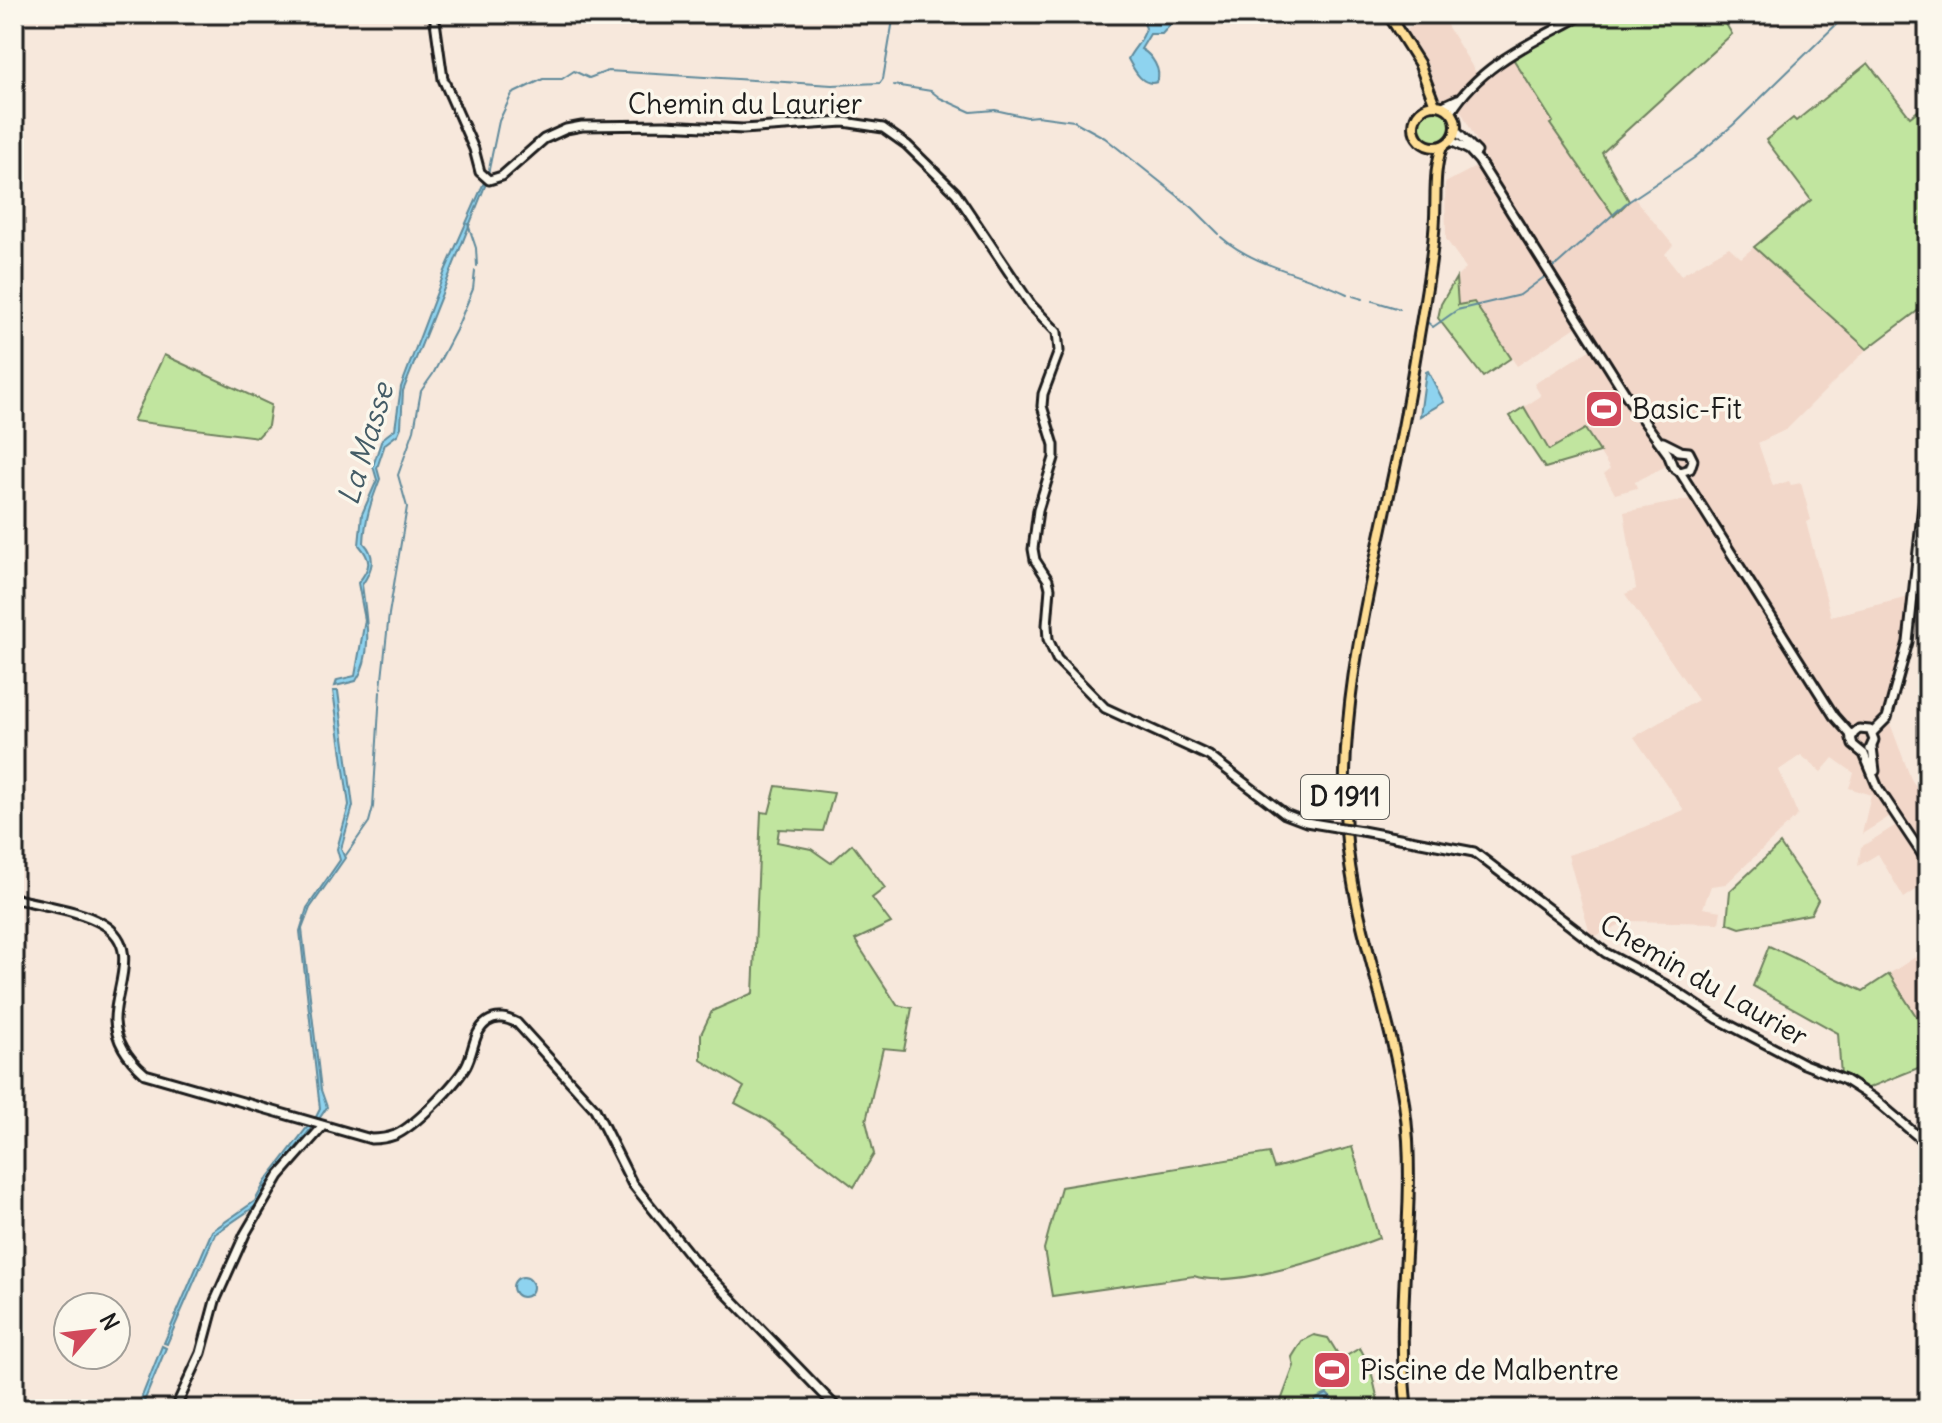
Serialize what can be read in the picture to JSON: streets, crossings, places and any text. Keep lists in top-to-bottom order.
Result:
{
  "streets": {
    "main road": ["D 1911"],
    "street": ["Chemin du Laurier"]
  },
  "water": ["La Masse"],
  "places": {
    "sports": ["Basic-Fit", "Piscine de Malbentre"]
  },
  "north": "top right"
}
